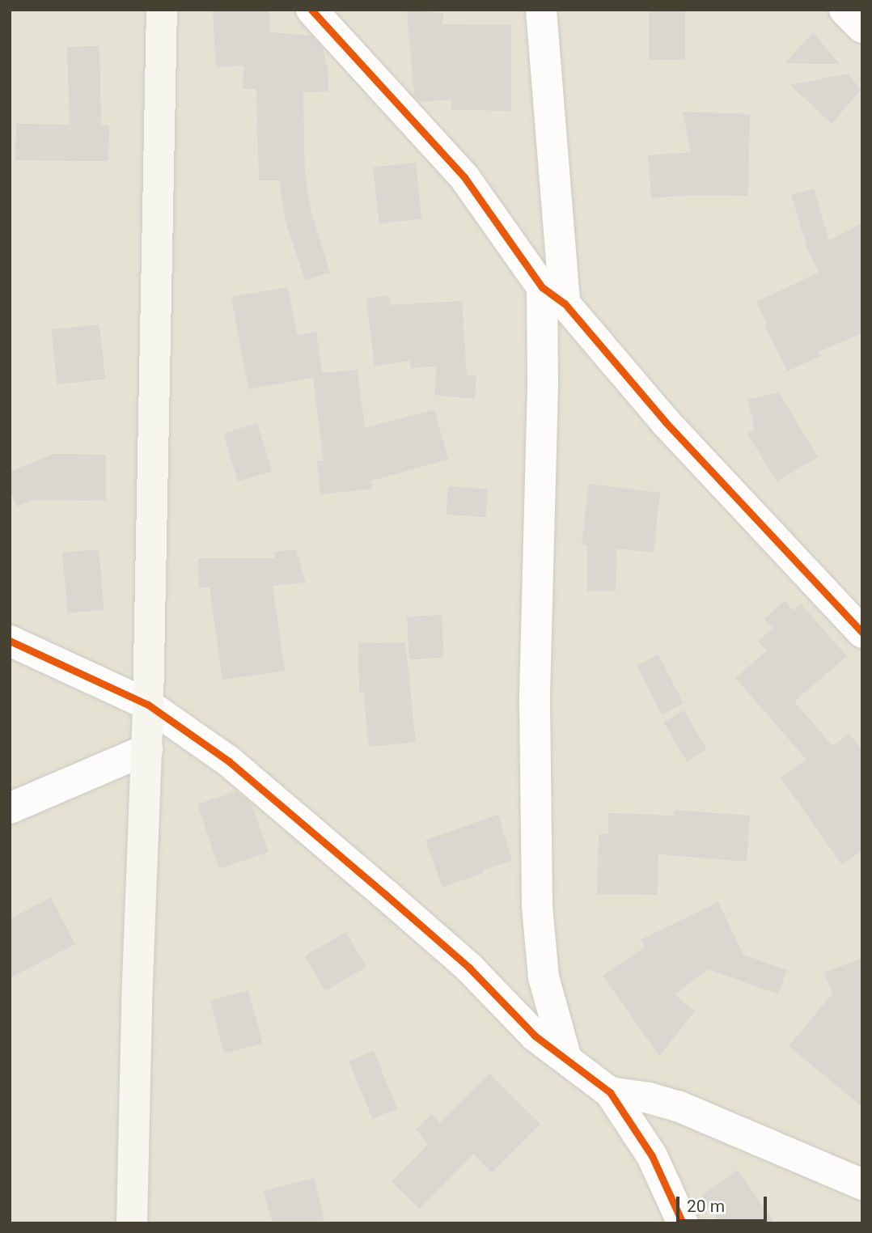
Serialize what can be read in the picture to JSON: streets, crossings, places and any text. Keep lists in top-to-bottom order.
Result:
{
  "scale_bar": "20 m"
}
